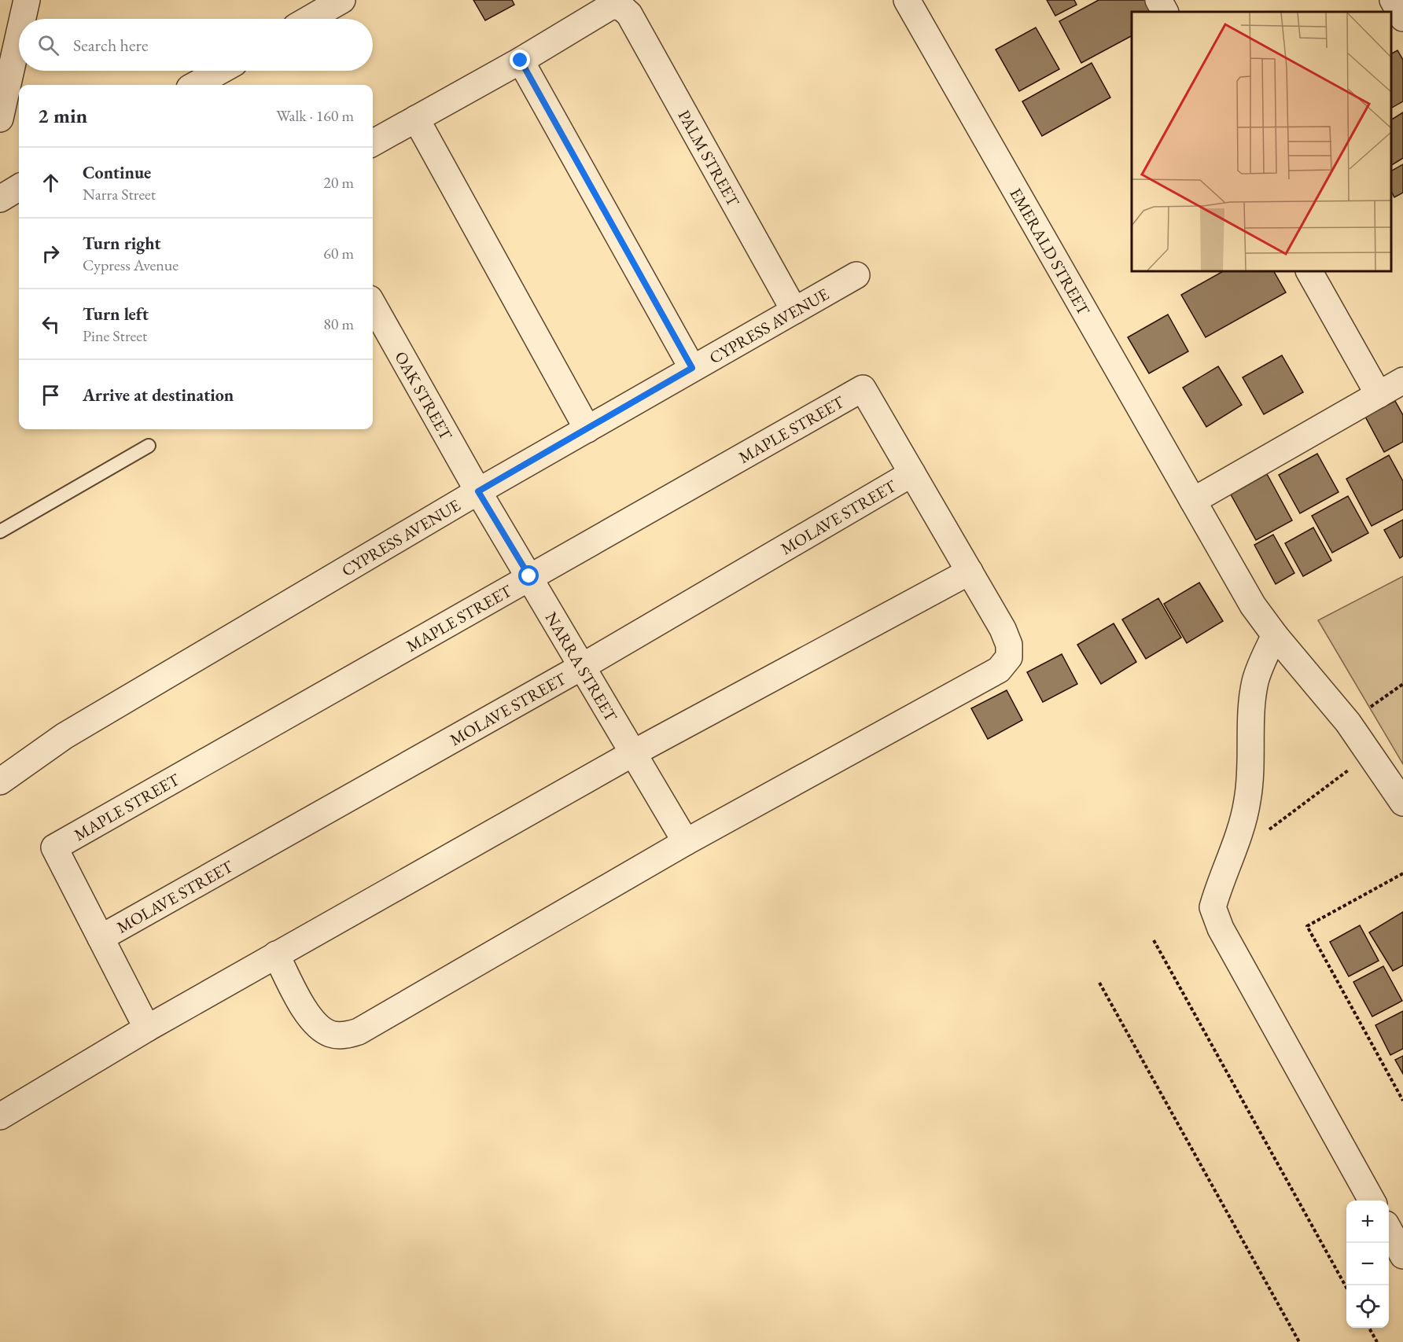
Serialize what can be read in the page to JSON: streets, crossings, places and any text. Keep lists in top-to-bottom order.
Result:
{
  "streets": {
    "street": [
      "PALM STREET",
      "EMERALD STREET",
      "CYPRESS AVENUE",
      "OAK STREET",
      "MAPLE STREET",
      "MOLAVE STREET",
      "NARRA STREET"
    ]
  },
  "crossings": [
    ["PALM STREET", "CYPRESS AVENUE"],
    ["CYPRESS AVENUE", "OAK STREET"],
    ["CYPRESS AVENUE", "NARRA STREET"],
    ["OAK STREET", "NARRA STREET"],
    ["MAPLE STREET", "MOLAVE STREET"],
    ["MAPLE STREET", "NARRA STREET"],
    ["MOLAVE STREET", "NARRA STREET"]
  ],
  "page": {
    "search": "Search here",
    "heading": ["2 min", "Walk · 160 m"],
    "list": [
      ["Continue", "Narra Street", "20 m"],
      ["Turn right", "Cypress Avenue", "60 m"],
      ["Turn left", "Pine Street", "80 m"],
      "Arrive at destination"
    ],
    "map_buttons": ["+", "−"]
  }
}
